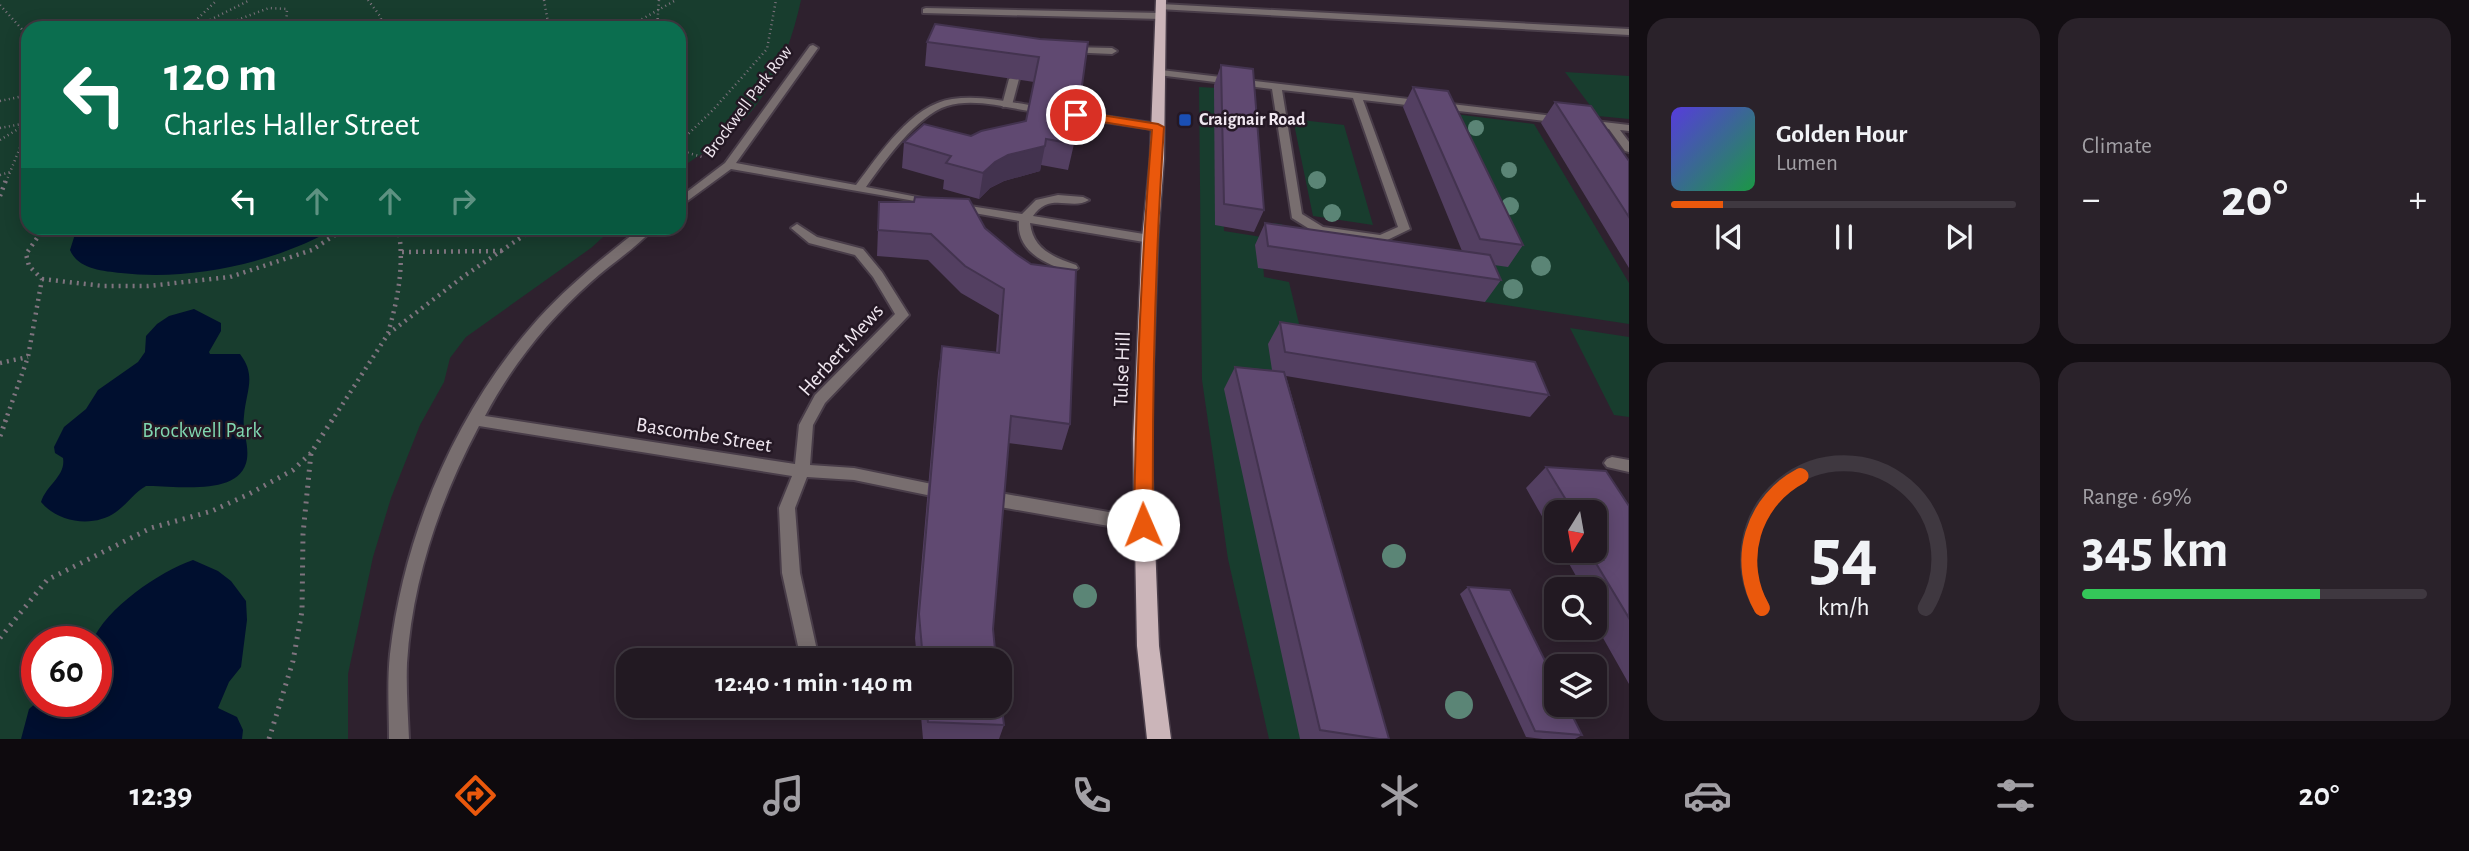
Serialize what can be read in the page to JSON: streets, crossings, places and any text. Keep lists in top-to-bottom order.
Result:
{
  "streets": {
    "main road": ["Tulse Hill"],
    "street": ["Brockwell Park Row", "Herbert Mews", "Bascombe Street"]
  },
  "crossings": [
    ["Herbert Mews", "Bascombe Street"]
  ],
  "parks": ["Brockwell Park"],
  "places": {
    "transit": ["Craignair Road"]
  },
  "north": "bottom",
  "page": {
    "tile": [
      "Climate",
      ["Range · 69%", "345 km"]
    ],
    "turn": ["120 m", "Charles Haller Street"],
    "song": ["Golden Hour", "Lumen"],
    "heat": ["−", "20°", "+"],
    "limit": "60",
    "trip": "12:40 · 1 min · 140 m",
    "tabs": ["12:39", "20°"],
    "gauge": ["54", "km/h"]
  }
}
